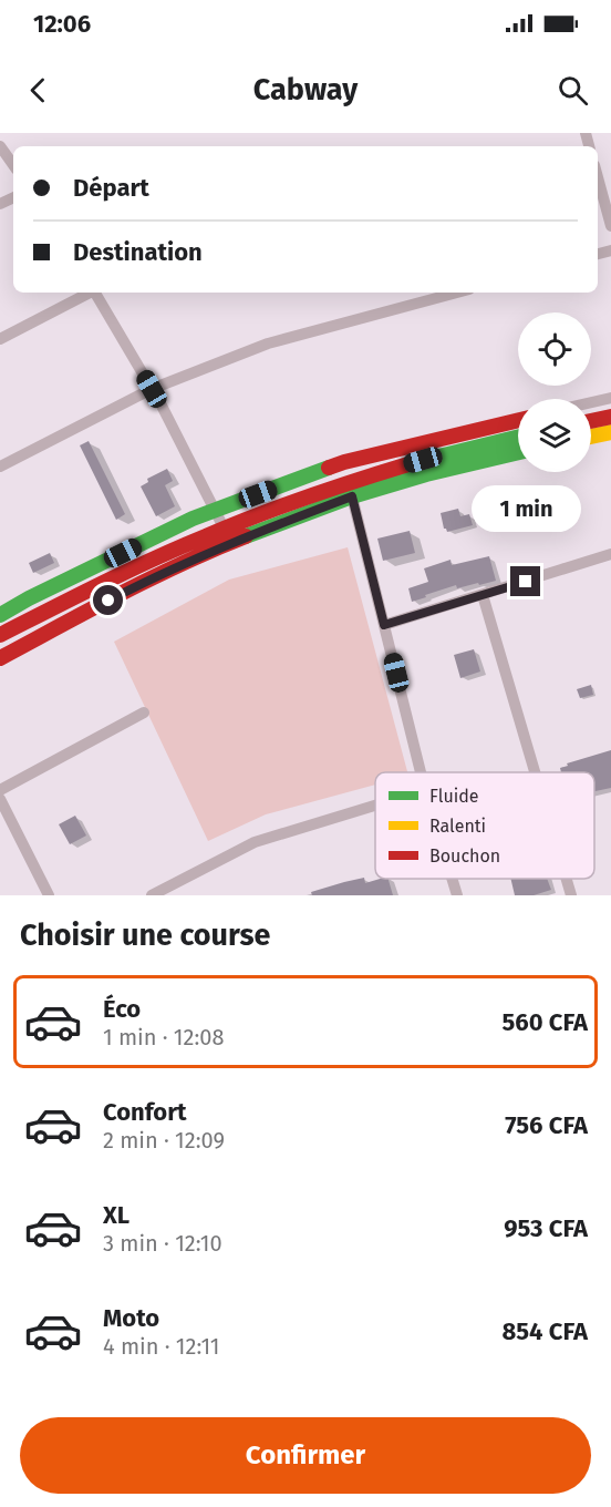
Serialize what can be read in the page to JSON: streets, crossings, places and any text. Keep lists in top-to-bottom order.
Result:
{
  "legend": ["Fluide", "Ralenti", "Bouchon"],
  "page": {
    "status": "12:06",
    "header": "Cabway",
    "banner": ["Départ", "Destination"],
    "bubble": "1 min",
    "heading": "Choisir une course",
    "list": [
      {
        "name": "Éco",
        "note": "1 min · 12:08",
        "value": "560 CFA"
      },
      {
        "name": "Confort",
        "note": "2 min · 12:09",
        "value": "756 CFA"
      },
      {
        "name": "XL",
        "note": "3 min · 12:10",
        "value": "953 CFA"
      },
      {
        "name": "Moto",
        "note": "4 min · 12:11",
        "value": "854 CFA"
      }
    ],
    "buttons": "Confirmer"
  }
}
